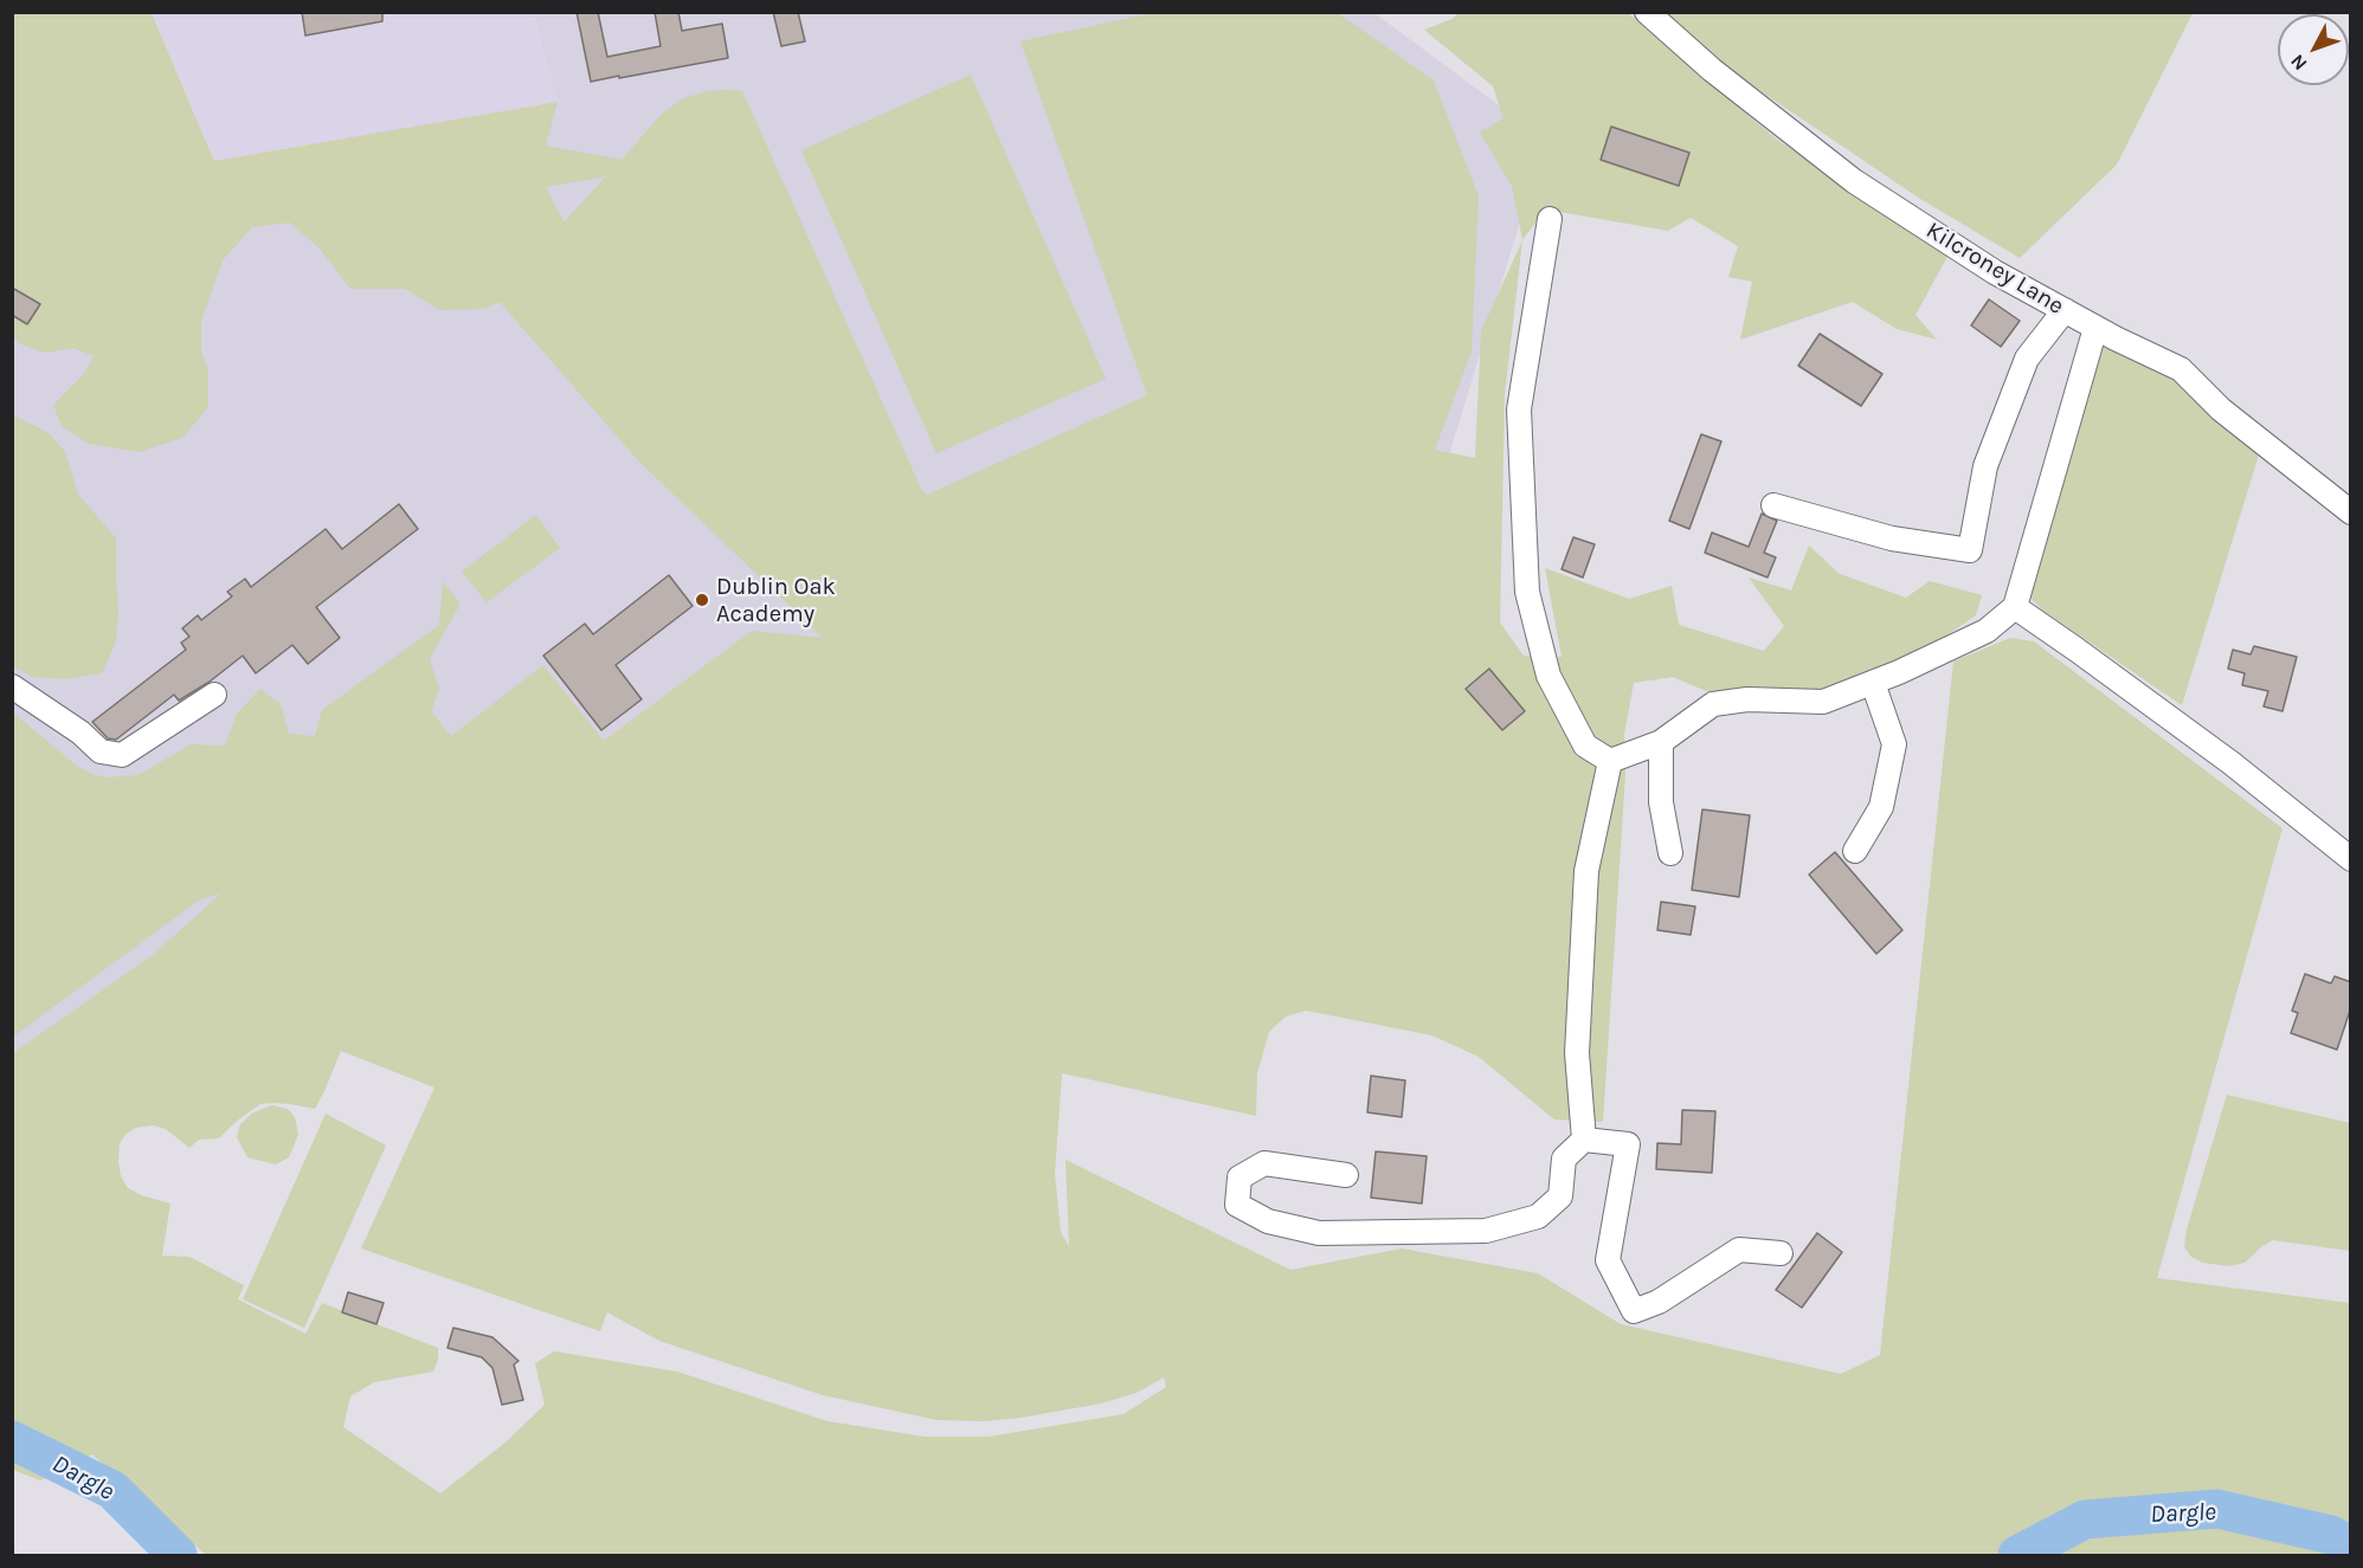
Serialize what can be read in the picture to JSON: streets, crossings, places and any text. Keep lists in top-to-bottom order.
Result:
{
  "streets": {
    "street": ["Kilcroney Lane"]
  },
  "water": ["Dargle"],
  "places": ["Dublin Oak Academy"],
  "north": "bottom left"
}
